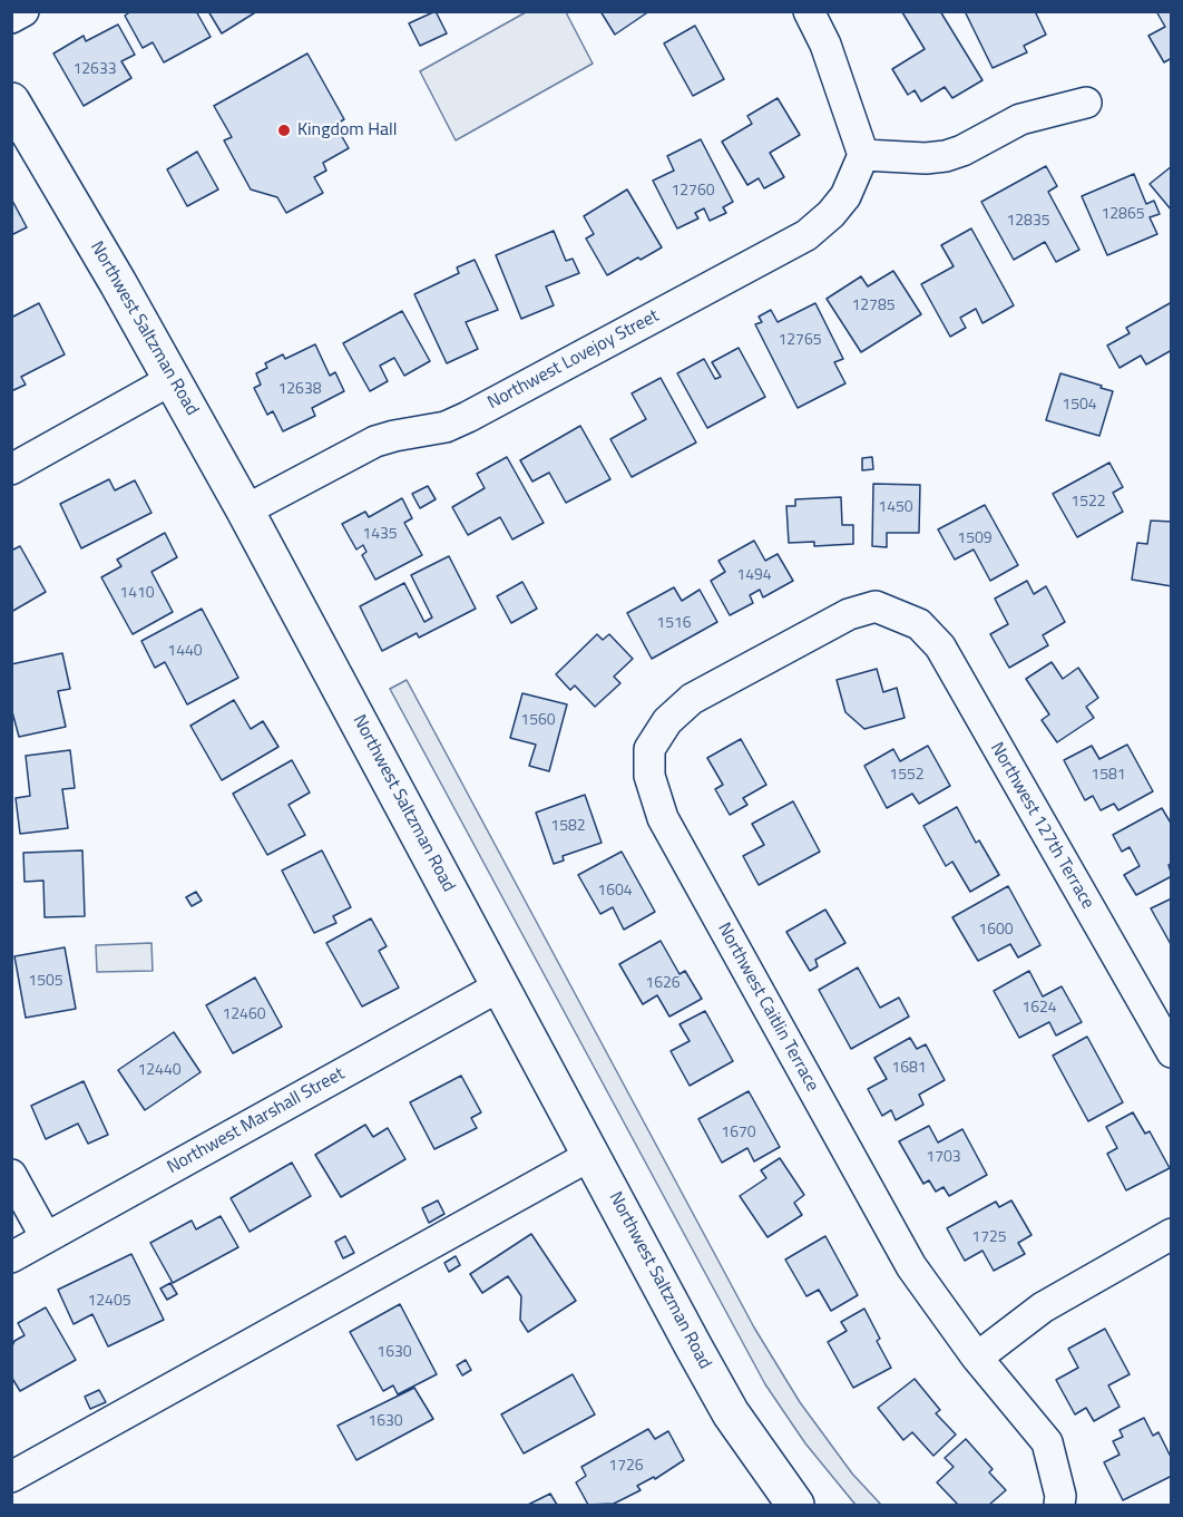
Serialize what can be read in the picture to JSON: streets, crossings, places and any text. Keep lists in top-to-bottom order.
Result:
{
  "streets": {
    "main road": ["Northwest Saltzman Road"],
    "street": [
      "Northwest Lovejoy Street",
      "Northwest 127th Terrace",
      "Northwest Caitlin Terrace",
      "Northwest Marshall Street"
    ]
  },
  "crossings": [
    ["Northwest Saltzman Road", "Northwest Lovejoy Street"],
    ["Northwest Saltzman Road", "Northwest Marshall Street"],
    ["Northwest 127th Terrace", "Northwest Caitlin Terrace"]
  ],
  "places": ["Kingdom Hall"],
  "house_numbers": [
    "12633",
    "12760",
    "12865",
    "12835",
    "12785",
    "12765",
    "12638",
    "1504",
    "1522",
    "1450",
    "1435",
    "1509",
    "1494",
    "1410",
    "1516",
    "1440",
    "1560",
    "1552",
    "1581",
    "1582",
    "1604",
    "1600",
    "1505",
    "1626",
    "1624",
    "12460",
    "1681",
    "12440",
    "1670",
    "1703",
    "1725",
    "12405",
    "1630",
    "1630",
    "1726"
  ]
}
